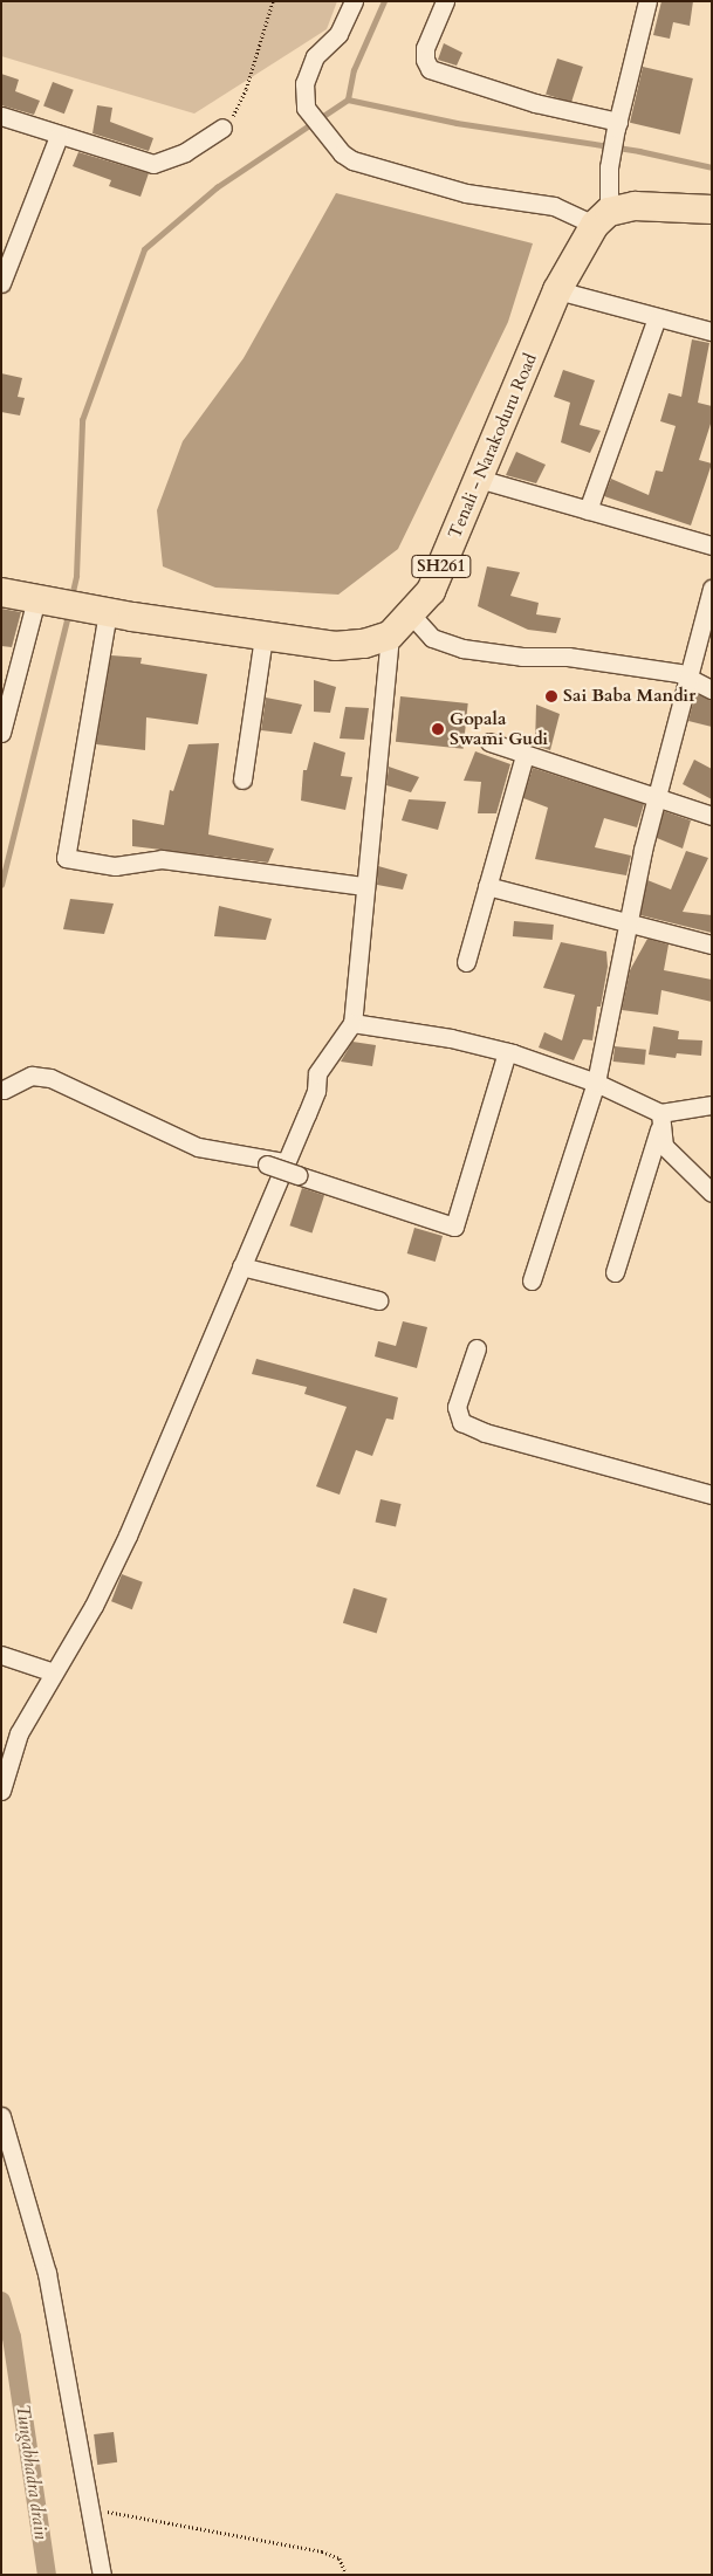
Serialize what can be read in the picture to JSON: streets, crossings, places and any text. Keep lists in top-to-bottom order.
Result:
{
  "streets": {
    "main road": ["Tenali - Narakoduru Road", "SH261"]
  },
  "water": ["Tungabhadra drain"],
  "places": ["Sai Baba Mandir", "Gopala Swami Gudi"]
}
